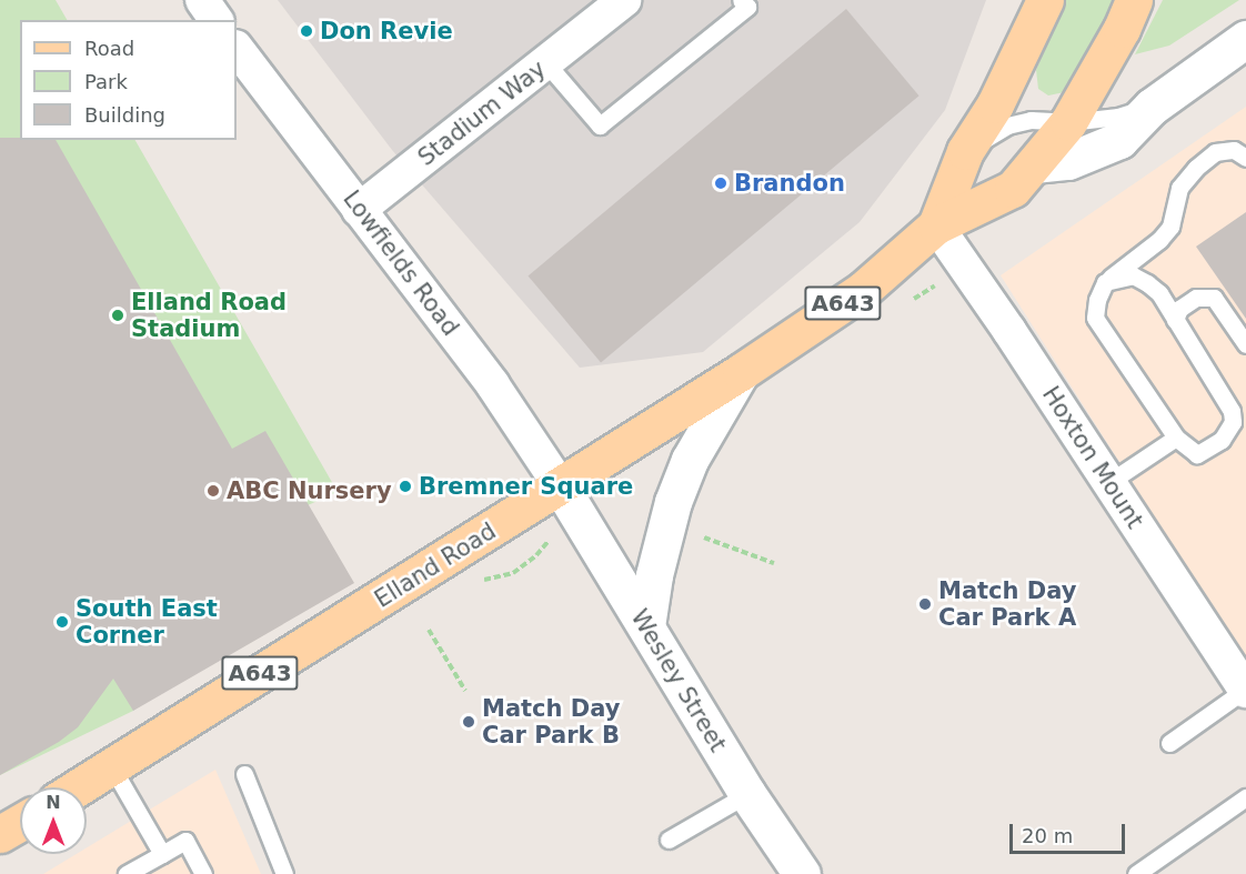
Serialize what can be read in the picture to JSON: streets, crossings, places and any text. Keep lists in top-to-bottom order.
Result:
{
  "streets": {
    "main road": ["A643", "Elland Road"],
    "street": [
      "Stadium Way",
      "Lowfields Road",
      "Hoxton Mount",
      "Wesley Street"
    ]
  },
  "crossings": [
    ["Stadium Way", "Lowfields Road"],
    ["Lowfields Road", "Elland Road"],
    ["Lowfields Road", "Wesley Street"],
    ["Hoxton Mount", "Elland Road"],
    ["Elland Road", "Wesley Street"]
  ],
  "places": [
    "Don Revie",
    "Brandon",
    "Elland Road Stadium",
    "Bremner Square",
    "ABC Nursery",
    "Match Day Car Park A",
    "South East Corner",
    "Match Day Car Park B"
  ],
  "legend": ["Road", "Park", "Building"],
  "scale_bar": "20 m",
  "north": "top"
}
